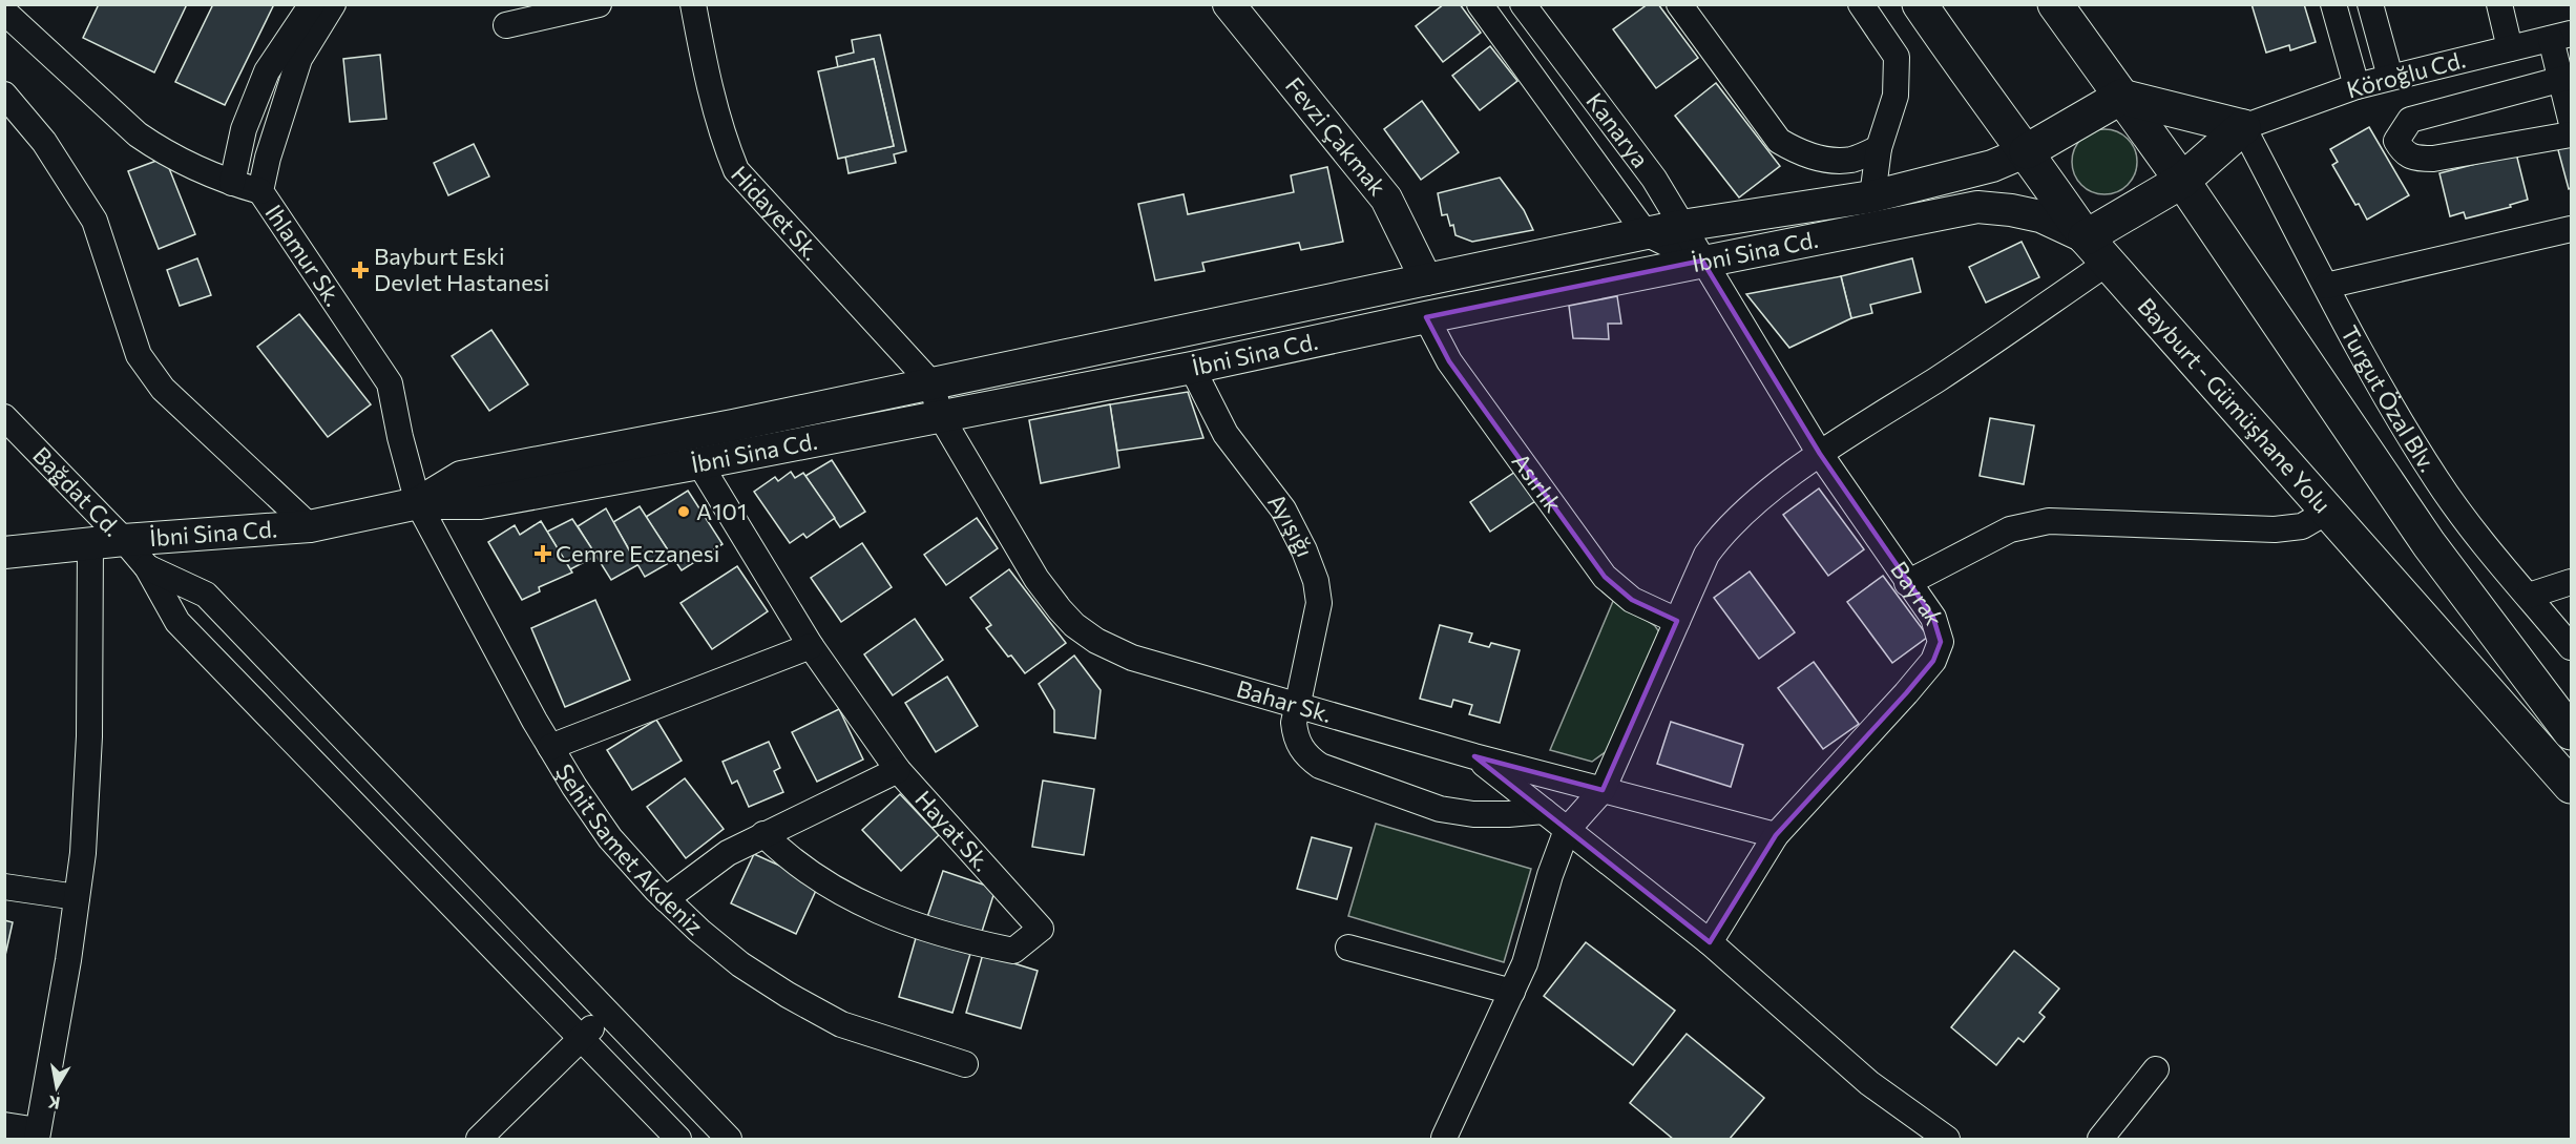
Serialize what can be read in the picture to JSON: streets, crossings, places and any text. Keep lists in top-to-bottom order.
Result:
{
  "streets": {
    "highway": ["Bayburt - Gümüşhane Yolu"],
    "main road": ["Fevzi Çakmak", "İbni Sina Cd."],
    "street": [
      "Köroğlu Cd.",
      "Kanarya",
      "Hidayet Sk.",
      "Ihlamur Sk.",
      "Turgut Özal Blv.",
      "Asırlık",
      "Bağdat Cd.",
      "Ayışığı",
      "Bayrak",
      "Bahar Sk.",
      "Hayat Sk.",
      "Şehit Samet Akdeniz"
    ]
  },
  "crossings": [
    ["Köroğlu Cd.", "Turgut Özal Blv."],
    ["Kanarya", "İbni Sina Cd."],
    ["Kanarya", "Bayrak"],
    ["Fevzi Çakmak", "İbni Sina Cd."],
    ["Hidayet Sk.", "İbni Sina Cd."],
    ["Hidayet Sk.", "Bahar Sk."],
    ["İbni Sina Cd.", "Ihlamur Sk."],
    ["İbni Sina Cd.", "Bayburt - Gümüşhane Yolu"],
    ["İbni Sina Cd.", "Asırlık"],
    ["İbni Sina Cd.", "Bağdat Cd."],
    ["İbni Sina Cd.", "Ayışığı"],
    ["İbni Sina Cd.", "Bayrak"],
    ["İbni Sina Cd.", "Bahar Sk."],
    ["İbni Sina Cd.", "Hayat Sk."],
    ["İbni Sina Cd.", "Şehit Samet Akdeniz"],
    ["Ihlamur Sk.", "Şehit Samet Akdeniz"],
    ["Ayışığı", "Bahar Sk."],
    ["Bayrak", "Bahar Sk."]
  ],
  "places": {
    "health": ["Bayburt Eski Devlet Hastanesi", "Cemre Eczanesi"],
    "other": ["A101"]
  },
  "north": "bottom"
}
